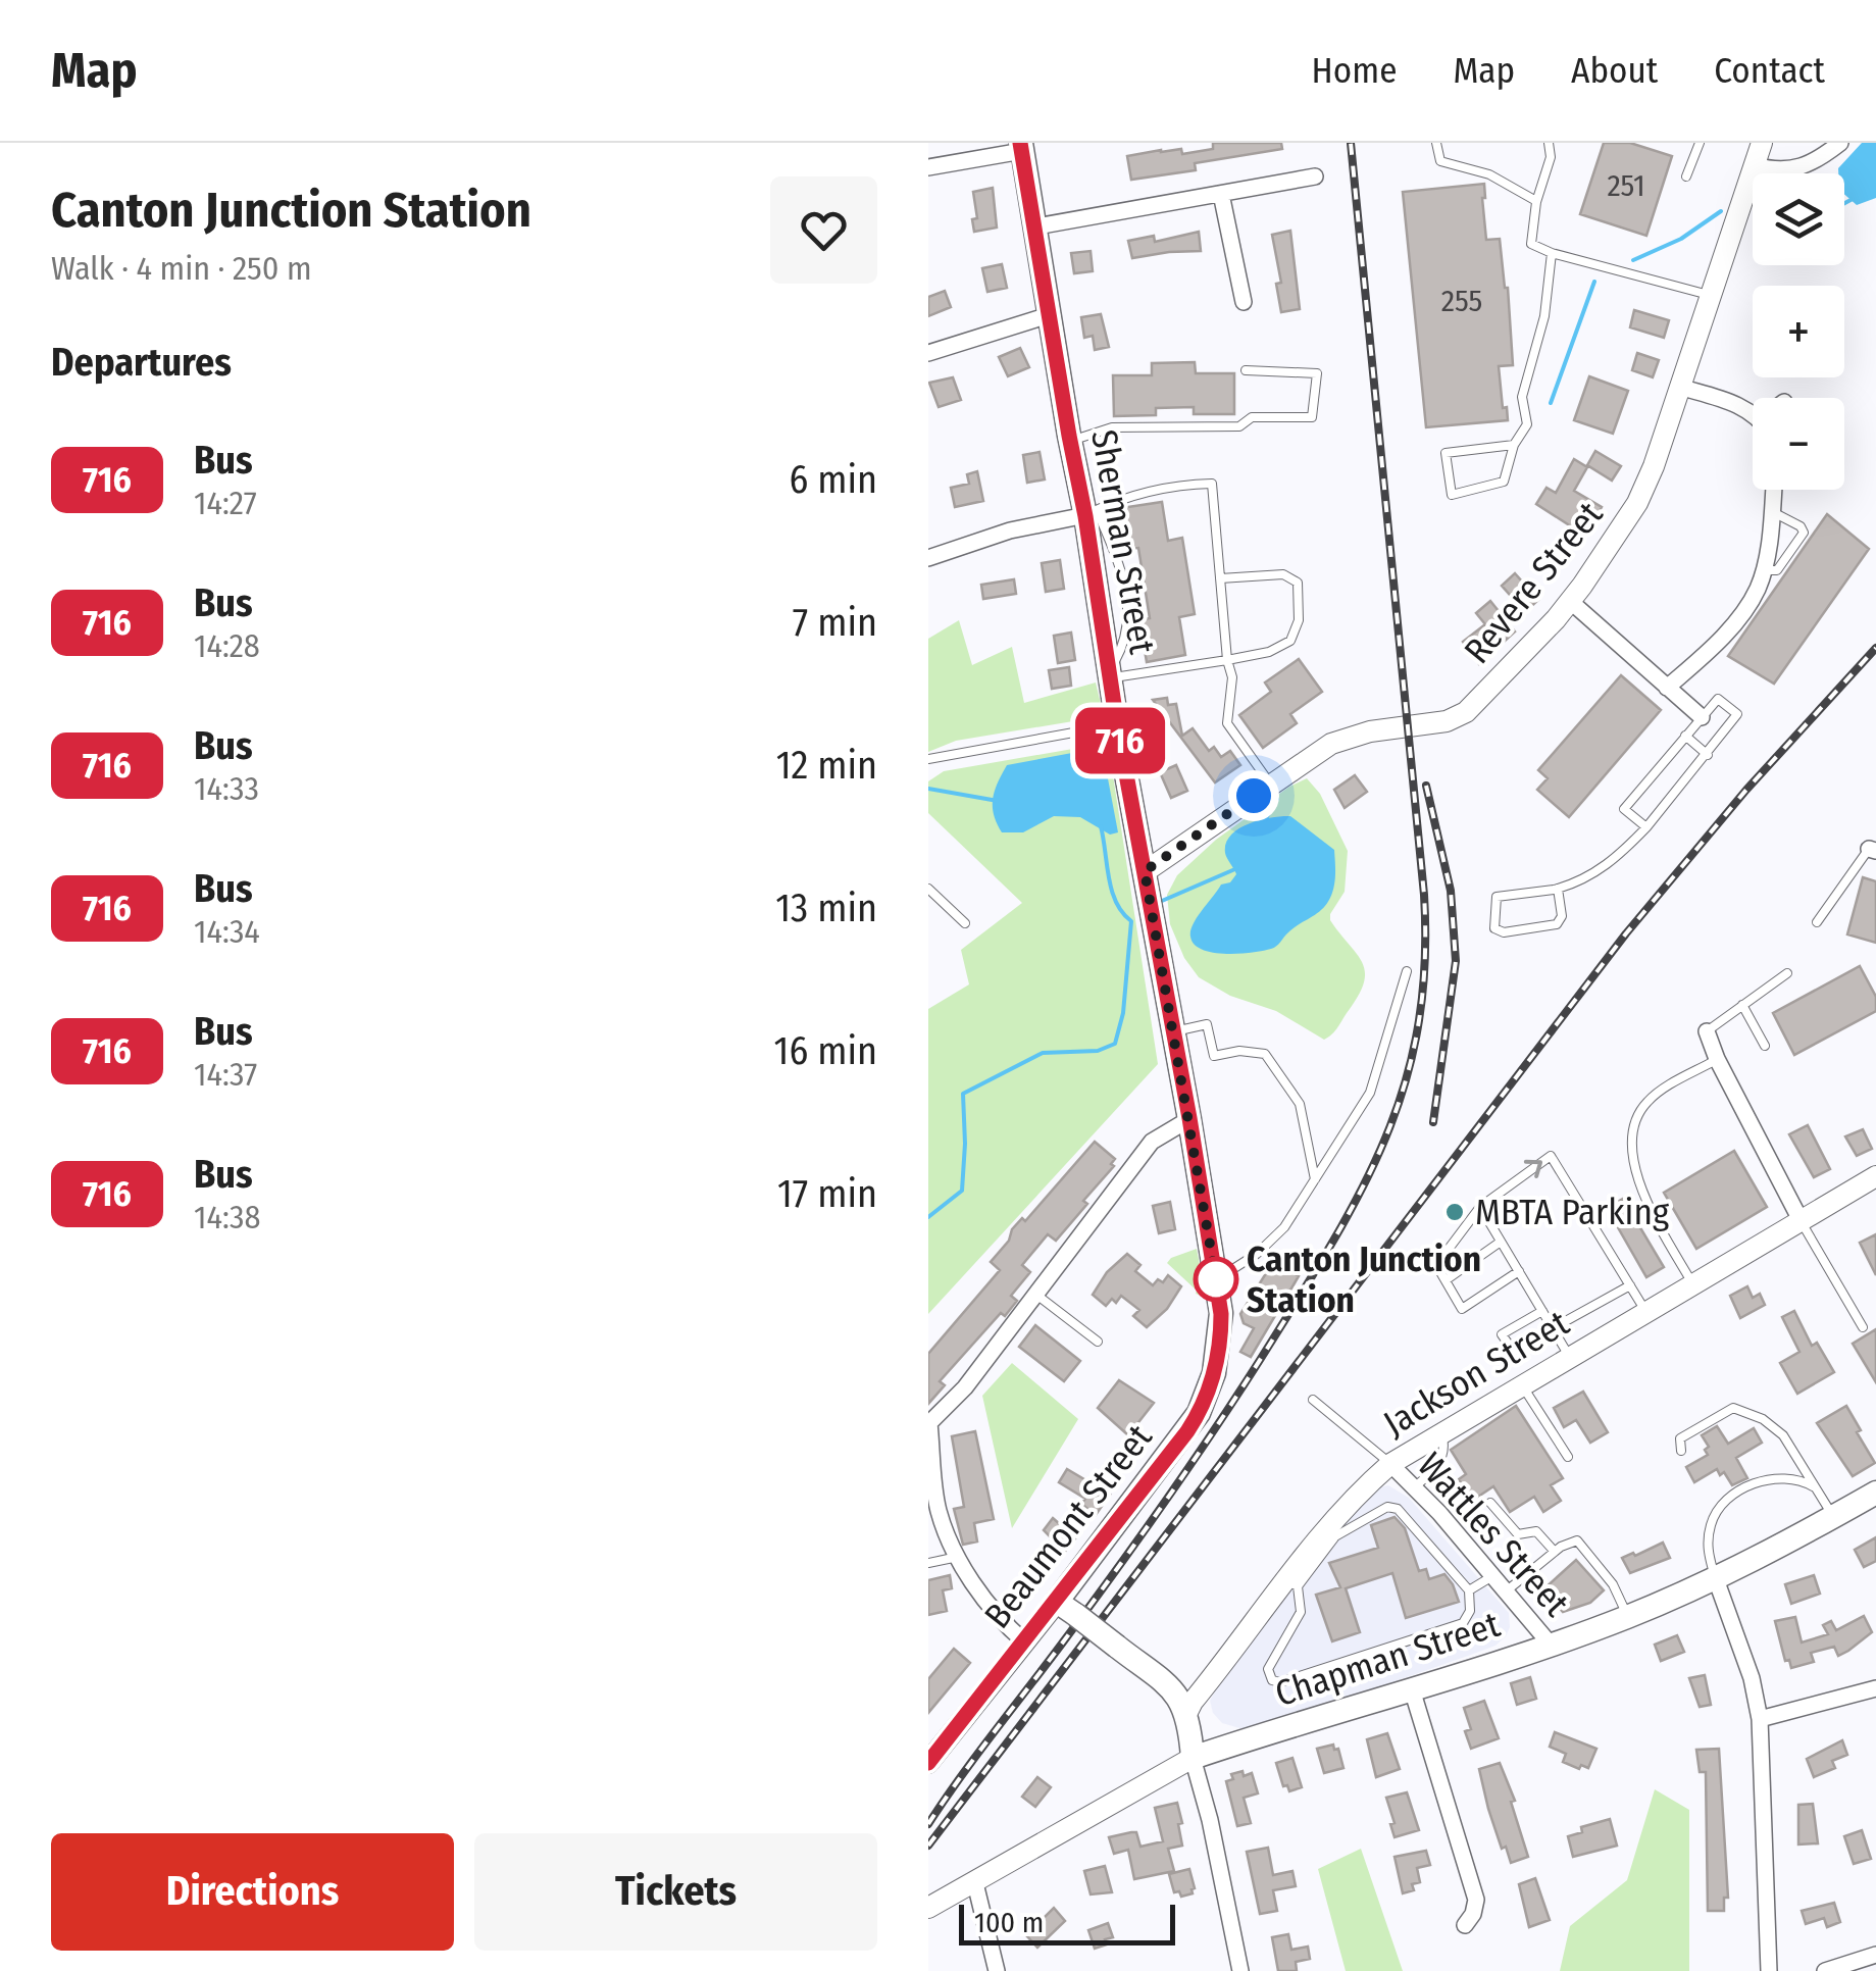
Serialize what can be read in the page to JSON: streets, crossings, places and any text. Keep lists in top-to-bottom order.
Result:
{
  "streets": {
    "main road": ["Sherman Street", "Beaumont Street", "Chapman Street"],
    "street": ["Revere Street", "Jackson Street", "Wattles Street"]
  },
  "crossings": [
    ["Sherman Street", "Revere Street"],
    ["Sherman Street", "Beaumont Street"],
    ["Jackson Street", "Wattles Street"],
    ["Wattles Street", "Chapman Street"]
  ],
  "places": ["MBTA Parking", "Canton Junction Station"],
  "lines": ["bus line 716"],
  "house_numbers": ["251", "255"],
  "scale_bar": "100 m",
  "page": {
    "header": "Map",
    "nav": [
      "Home",
      "Map",
      "About",
      "Contact"
    ],
    "heading": [
      ["Canton Junction Station", "Walk · 4 min · 250 m"],
      "Departures"
    ],
    "on_map": "716",
    "map_buttons": ["+", "−"],
    "list": [
      {
        "mark": "716",
        "name": "Bus",
        "note": "14:27",
        "value": "6 min"
      },
      {
        "mark": "716",
        "name": "Bus",
        "note": "14:28",
        "value": "7 min"
      },
      {
        "mark": "716",
        "name": "Bus",
        "note": "14:33",
        "value": "12 min"
      },
      {
        "mark": "716",
        "name": "Bus",
        "note": "14:34",
        "value": "13 min"
      },
      {
        "mark": "716",
        "name": "Bus",
        "note": "14:37",
        "value": "16 min"
      },
      {
        "mark": "716",
        "name": "Bus",
        "note": "14:38",
        "value": "17 min"
      }
    ],
    "buttons": ["Directions", "Tickets"],
    "scale": "100 m"
  }
}
